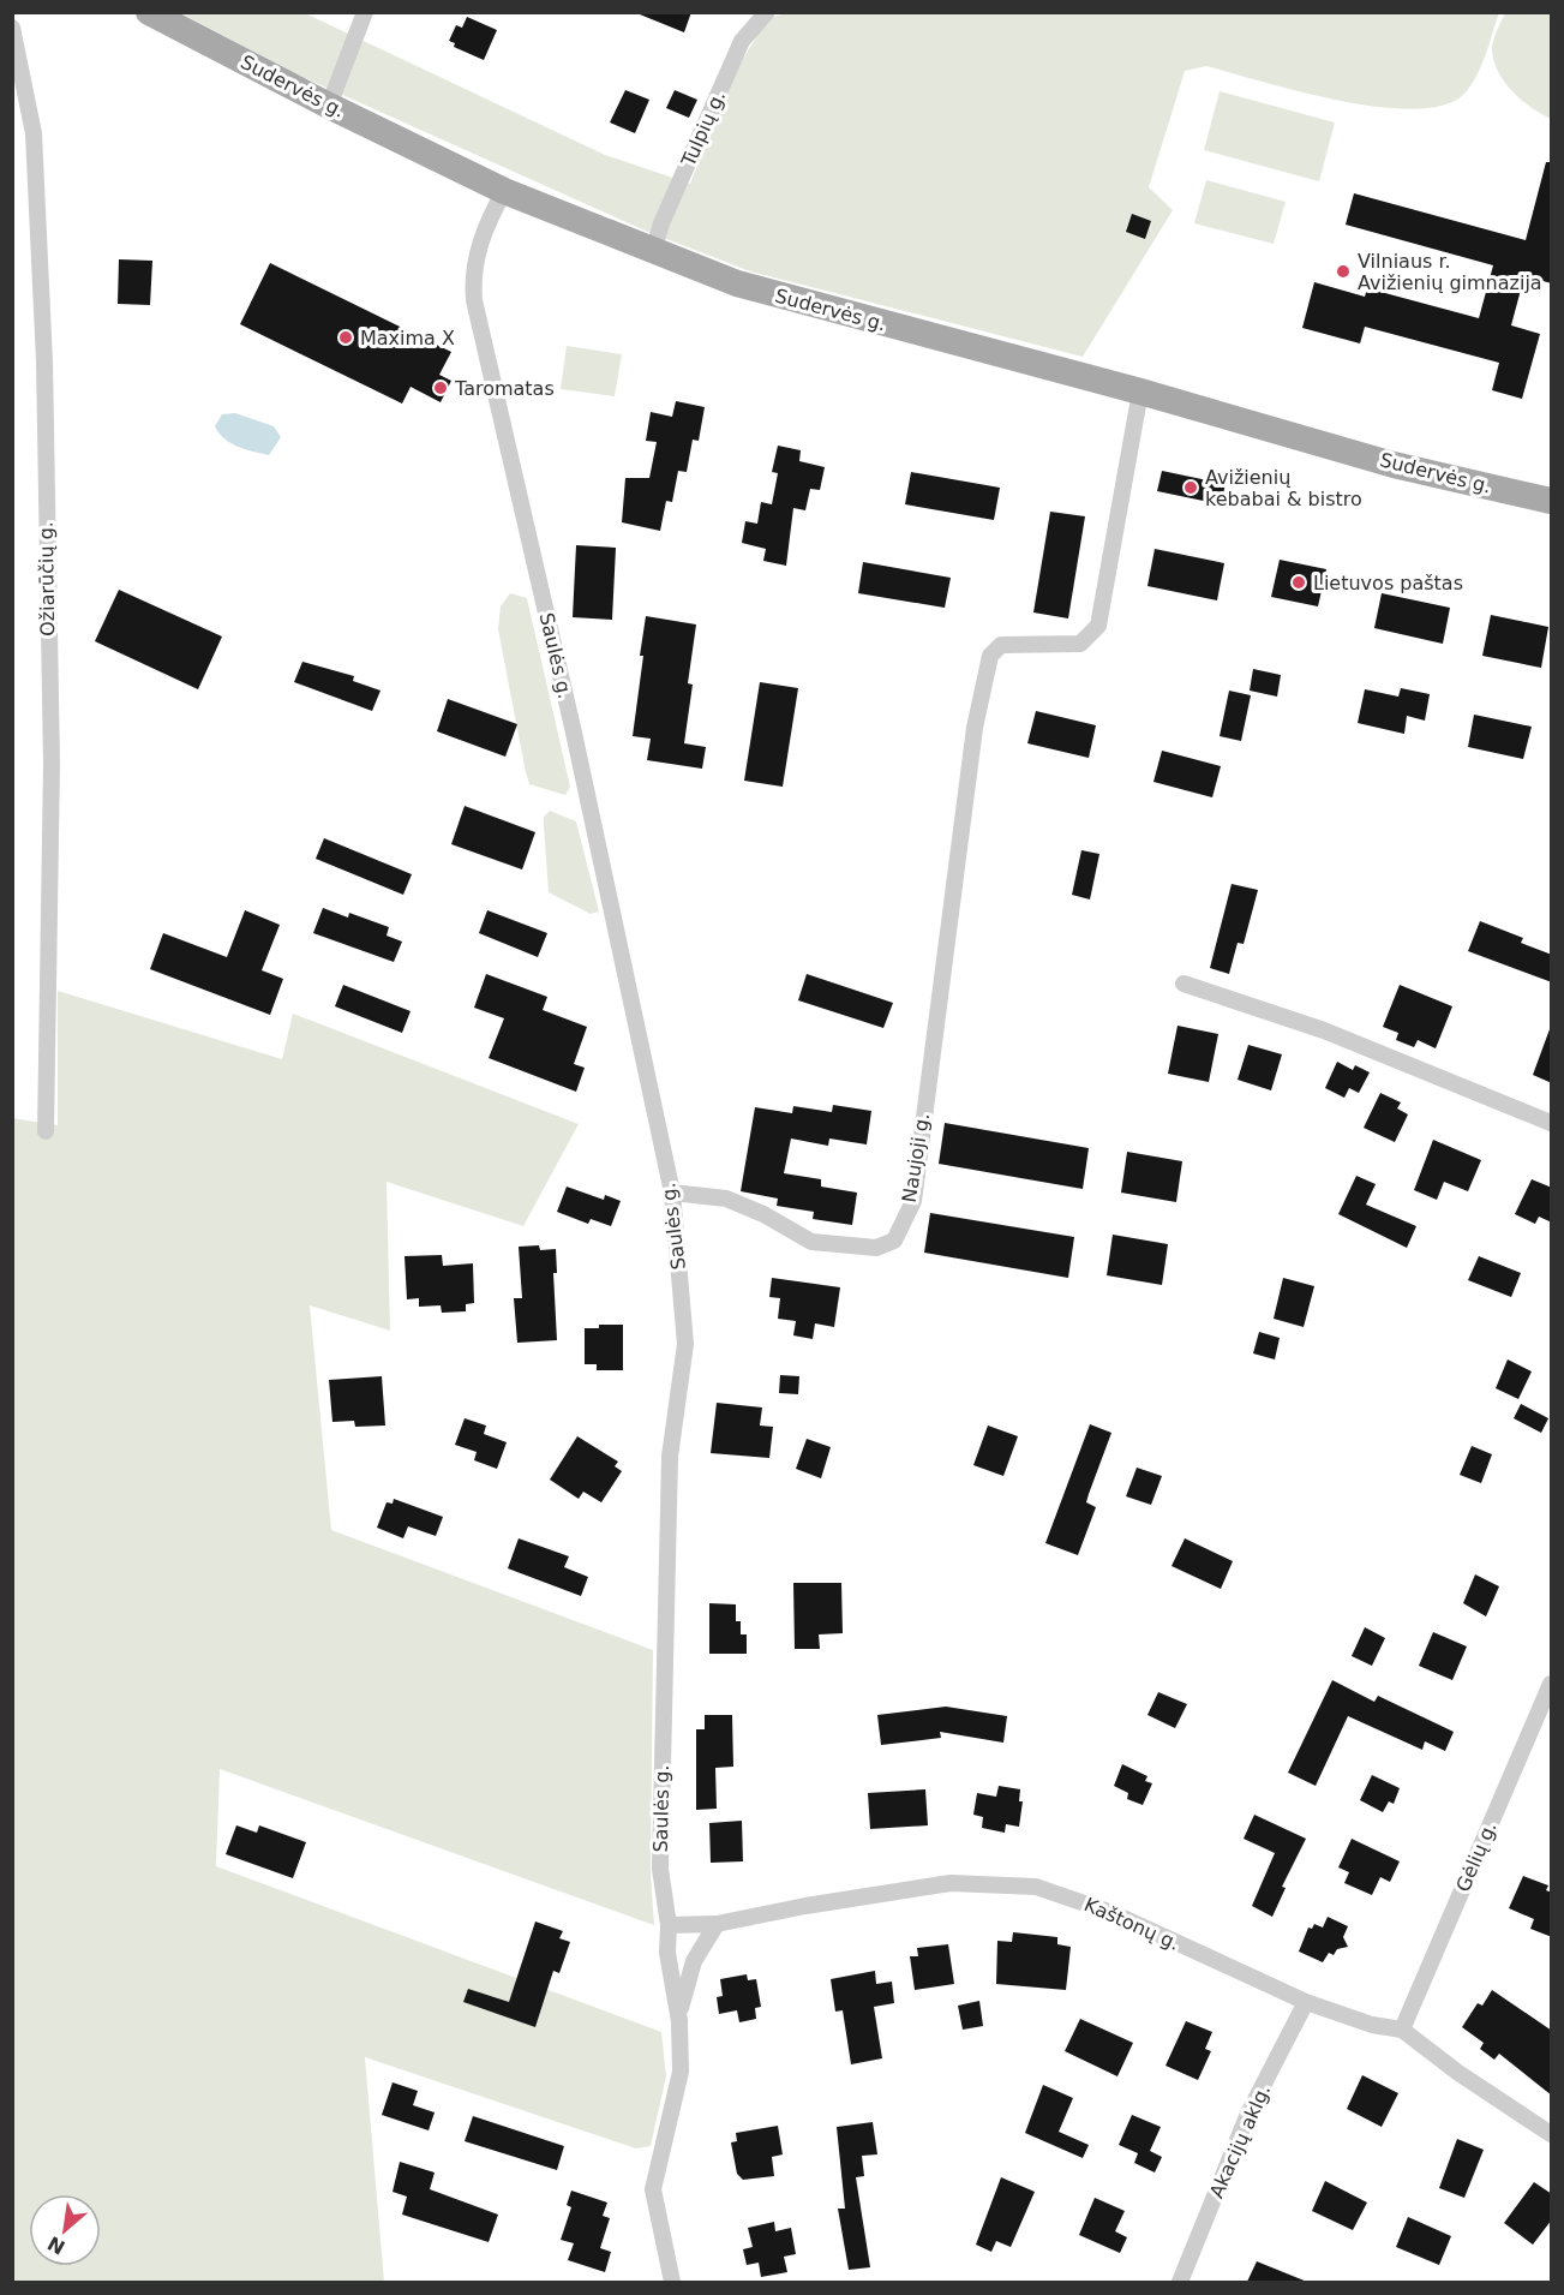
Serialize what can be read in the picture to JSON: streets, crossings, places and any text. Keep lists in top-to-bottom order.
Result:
{
  "streets": {
    "main road": ["Sudervės g."],
    "street": [
      "Tulpių g.",
      "Ožiarūčių g.",
      "Saulės g.",
      "Naujoji g.",
      "Gėlių g.",
      "Kaštonų g.",
      "Akacijų aklg."
    ]
  },
  "crossings": [
    ["Sudervės g.", "Tulpių g."],
    ["Sudervės g.", "Saulės g."],
    ["Sudervės g.", "Naujoji g."],
    ["Saulės g.", "Naujoji g."],
    ["Saulės g.", "Kaštonų g."],
    ["Gėlių g.", "Kaštonų g."],
    ["Kaštonų g.", "Akacijų aklg."]
  ],
  "places": [
    "Vilniaus r. Avižienių gimnazija",
    "Maxima X",
    "Taromatas",
    "Avižienių kebabai & bistro",
    "Lietuvos paštas"
  ],
  "north": "bottom left"
}
